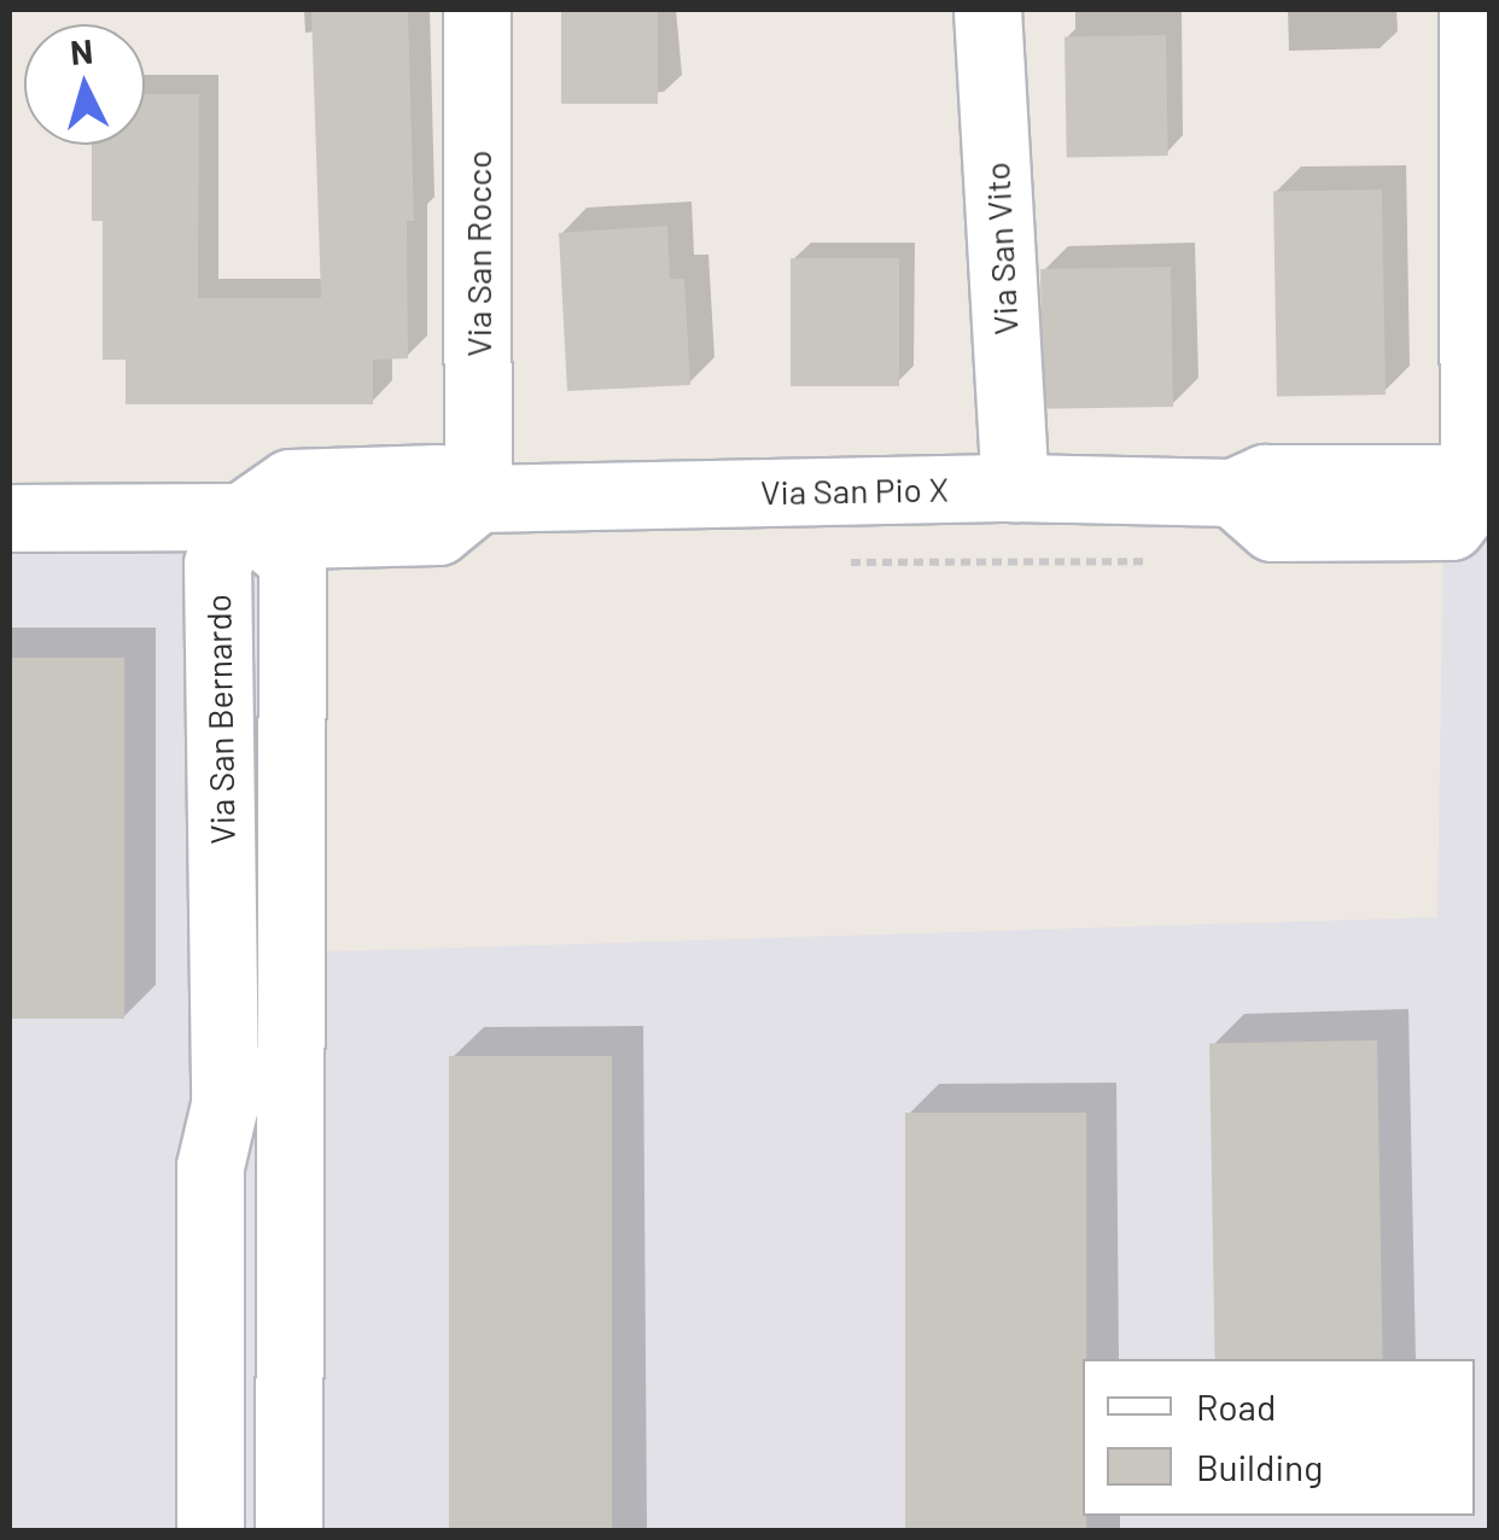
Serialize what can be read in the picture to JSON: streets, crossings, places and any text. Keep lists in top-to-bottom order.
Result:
{
  "streets": {
    "street": [
      "Via San Vito",
      "Via San Rocco",
      "Via San Pio X",
      "Via San Bernardo"
    ]
  },
  "crossings": [
    ["Via San Vito", "Via San Pio X"],
    ["Via San Rocco", "Via San Pio X"]
  ],
  "legend": ["Road", "Building"],
  "north": "top"
}
